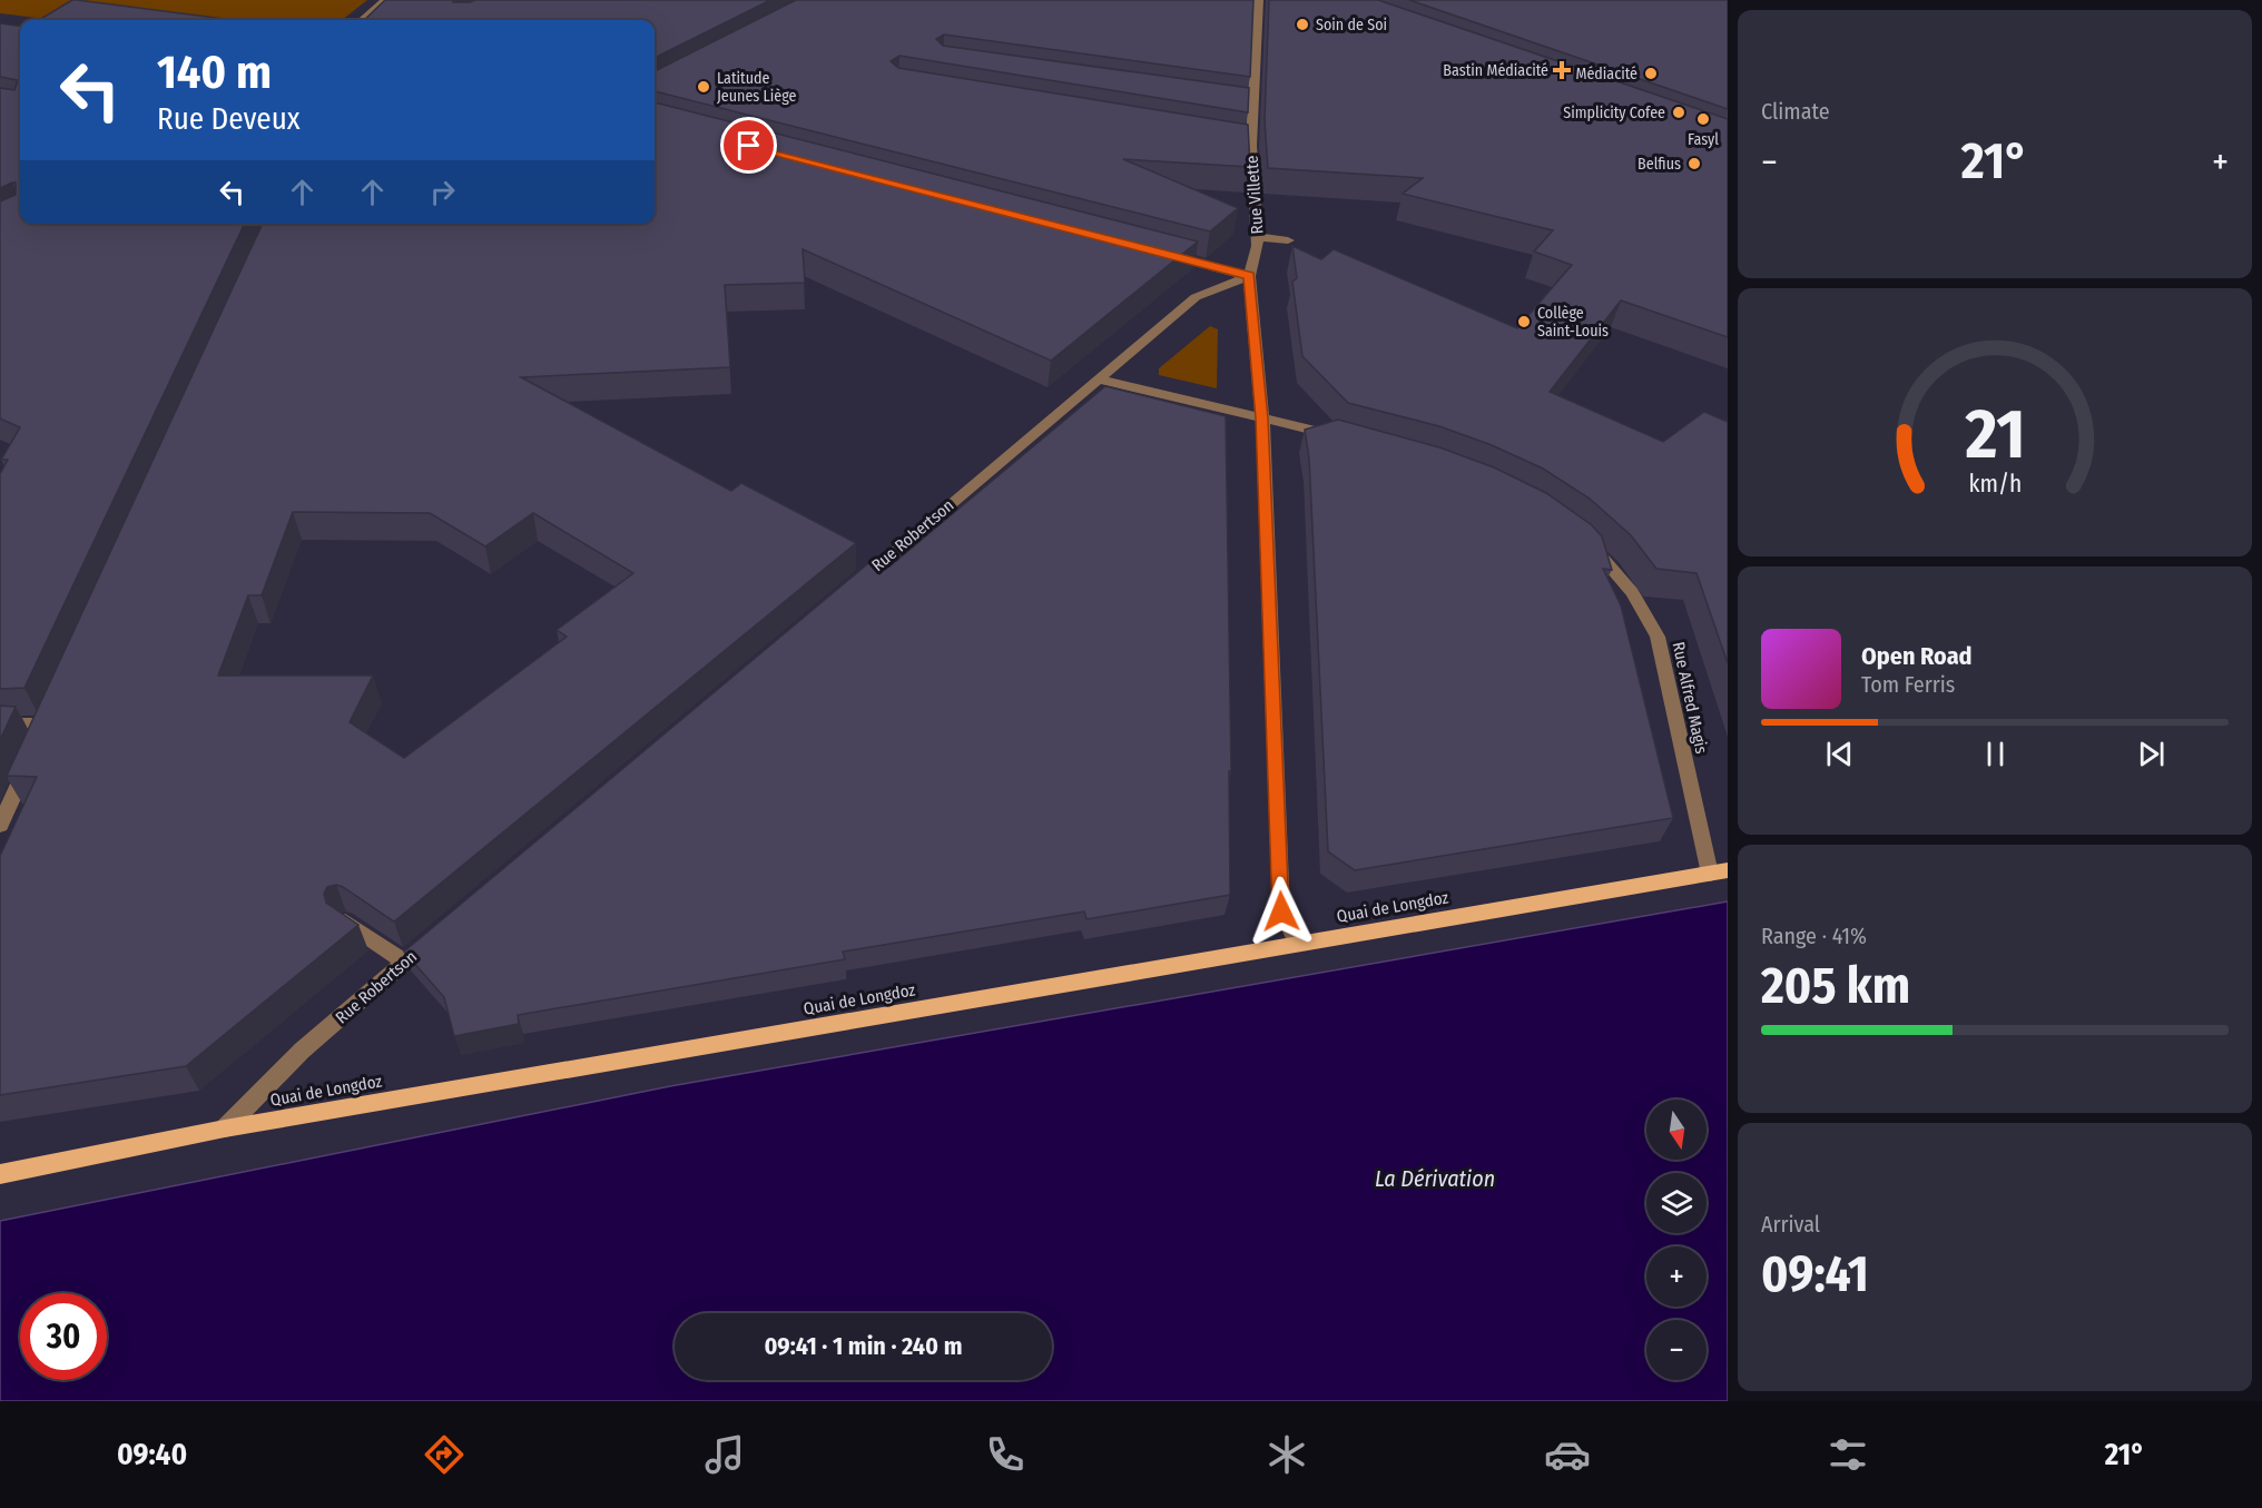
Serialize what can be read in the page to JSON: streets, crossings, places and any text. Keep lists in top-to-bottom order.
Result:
{
  "streets": {
    "main road": ["Quai de Longdoz"],
    "street": ["Rue Villette", "Rue Robertson", "Rue Alfred Magis"]
  },
  "crossings": [
    ["Rue Villette", "Rue Robertson"],
    ["Rue Villette", "Quai de Longdoz"],
    ["Rue Robertson", "Quai de Longdoz"],
    ["Rue Alfred Magis", "Quai de Longdoz"]
  ],
  "water": ["La Dérivation"],
  "places": {
    "other": [
      "Soin de Soi",
      "Médiacité",
      "Latitude Jeunes Liège",
      "Simplicity Cofee",
      "Fasyl",
      "Belfius",
      "Collège Saint-Louis"
    ],
    "health": ["Bastin Médiacité"]
  },
  "north": "bottom",
  "page": {
    "tile": [
      "Climate",
      ["Range · 41%", "205 km"],
      ["Arrival", "09:41"]
    ],
    "turn": ["140 m", "Rue Deveux"],
    "heat": ["−", "21°", "+"],
    "song": ["Open Road", "Tom Ferris"],
    "map_buttons": ["+", "−"],
    "limit": "30",
    "trip": "09:41 · 1 min · 240 m",
    "tabs": ["09:40", "21°"],
    "gauge": ["21", "km/h"]
  }
}
